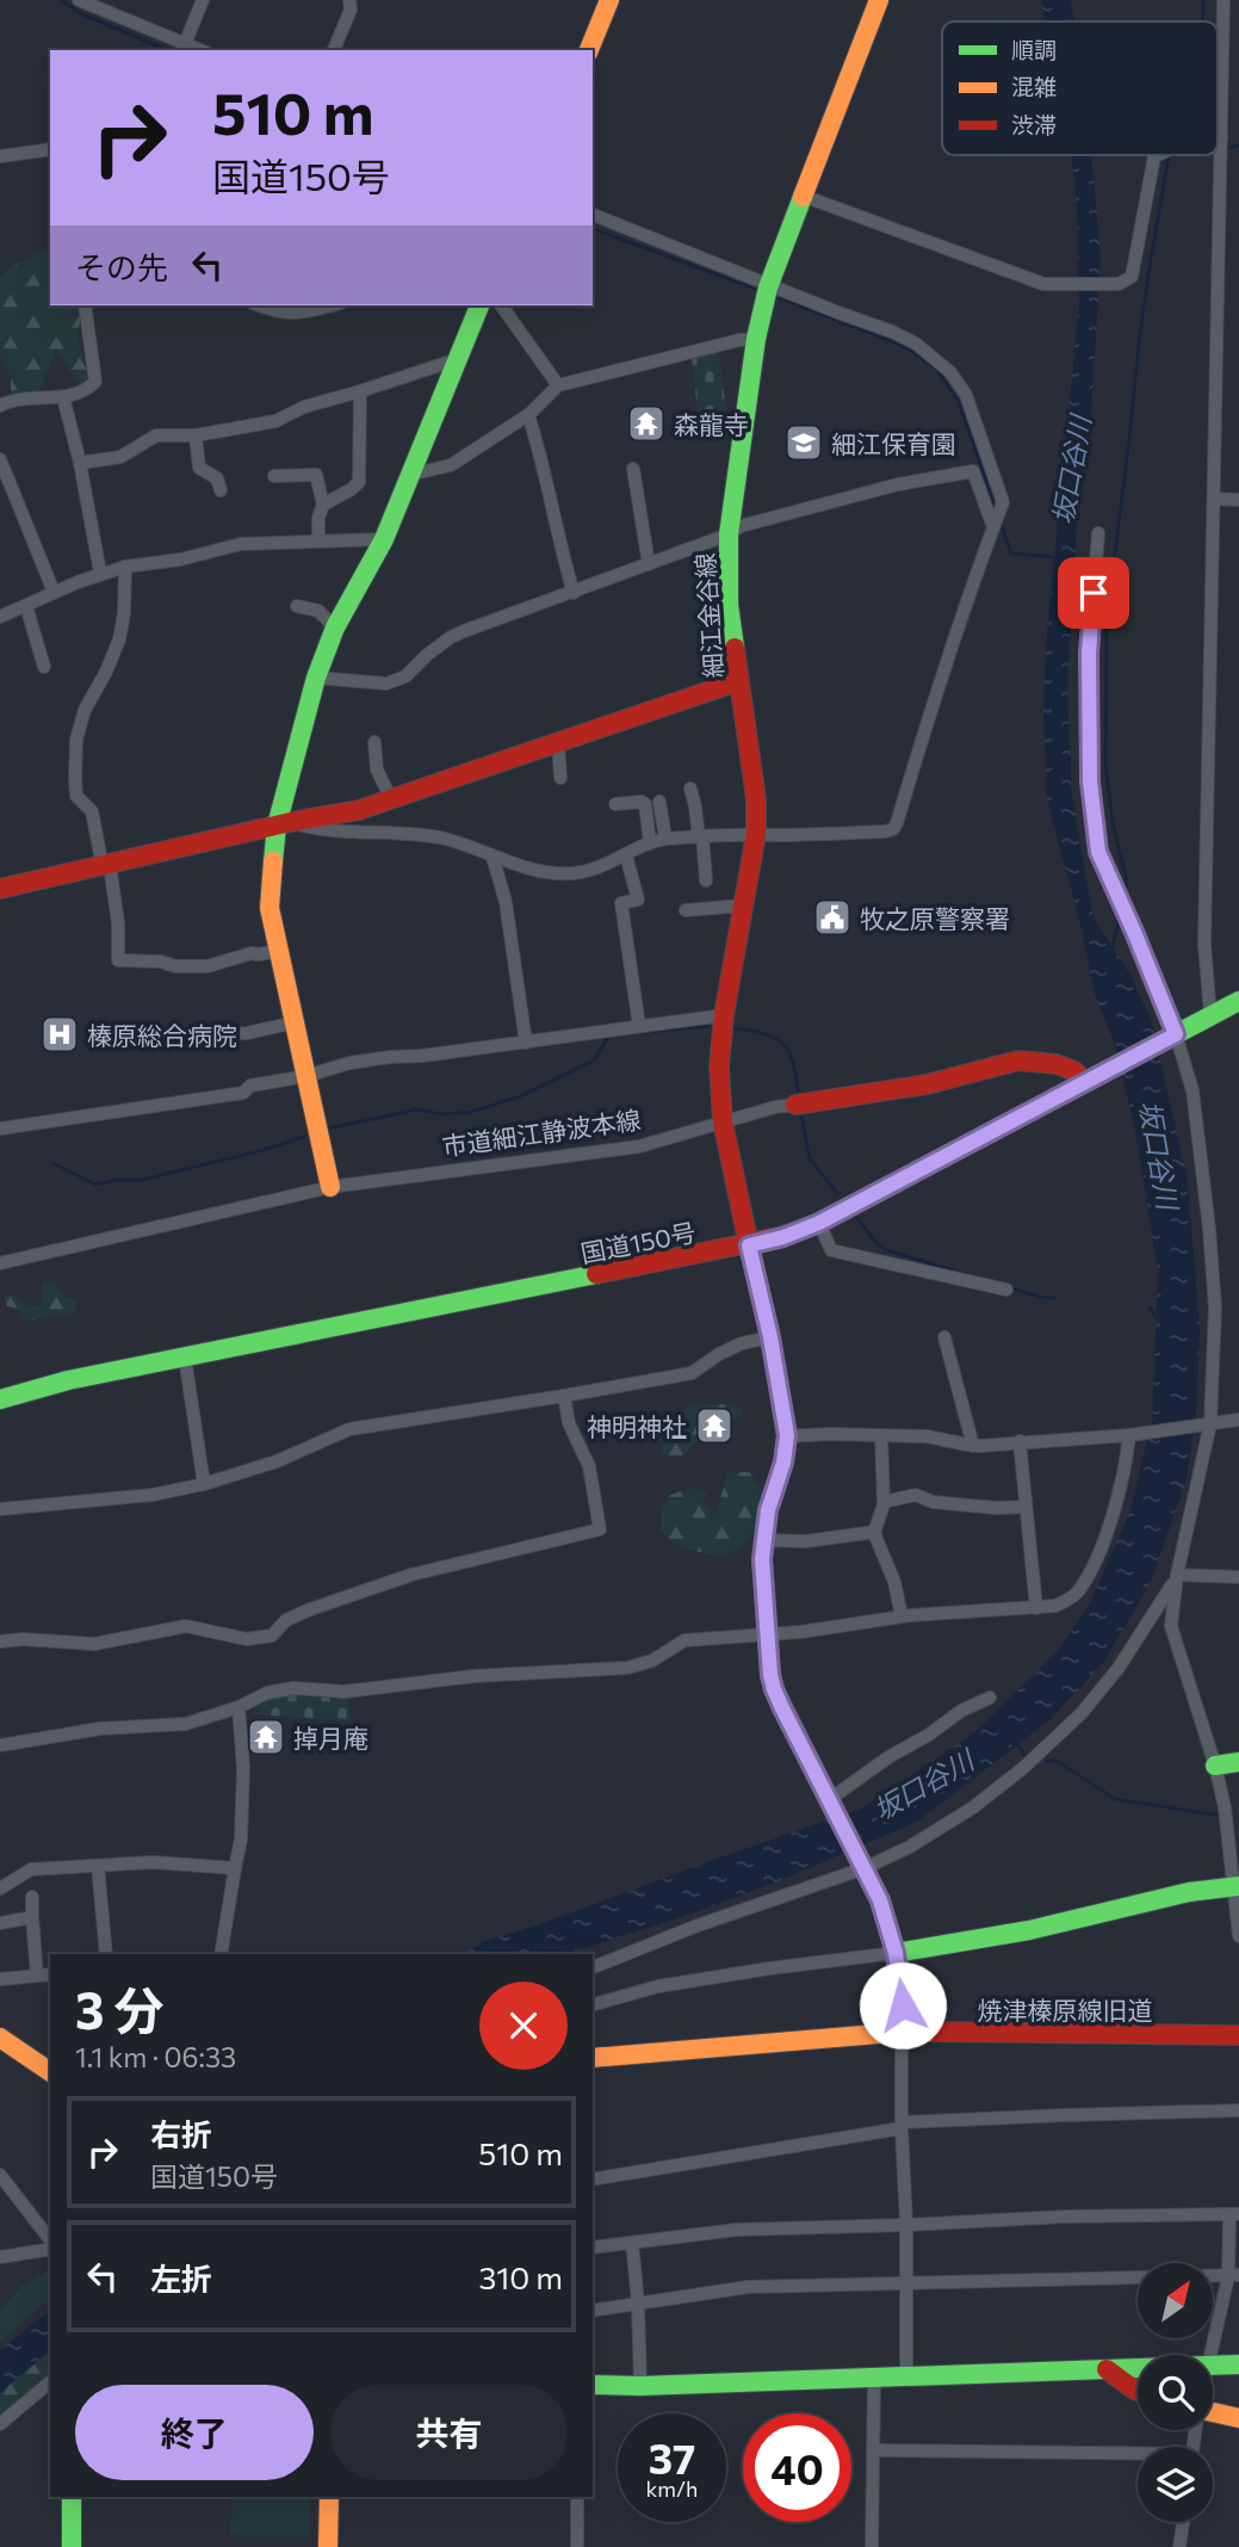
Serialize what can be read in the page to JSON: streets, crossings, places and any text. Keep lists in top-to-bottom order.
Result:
{
  "streets": {
    "main road": [
      "細江金谷線",
      "市道細江静波本線",
      "国道150号",
      "焼津榛原線旧道"
    ]
  },
  "crossings": [
    ["細江金谷線", "市道細江静波本線"],
    ["細江金谷線", "国道150号"],
    ["市道細江静波本線", "国道150号"]
  ],
  "water": ["坂口谷川"],
  "places": {
    "temple": ["森龍寺", "神明神社", "掉月庵"],
    "school or university": ["細江保育園"],
    "public building": ["牧之原警察署"],
    "hospital": ["榛原総合病院"]
  },
  "legend": ["順調", "混雑", "渋滞"],
  "north": "top right",
  "page": {
    "turn": ["510 m", "国道150号"],
    "then": "その先",
    "heading": ["3 分", "1.1 km · 06:33"],
    "list": [
      {
        "name": "右折",
        "note": "国道150号",
        "value": "510 m"
      },
      {
        "name": "左折",
        "value": "310 m"
      }
    ],
    "buttons": ["終了", "共有"],
    "speed": "37 km/h",
    "limit": "40"
  }
}
